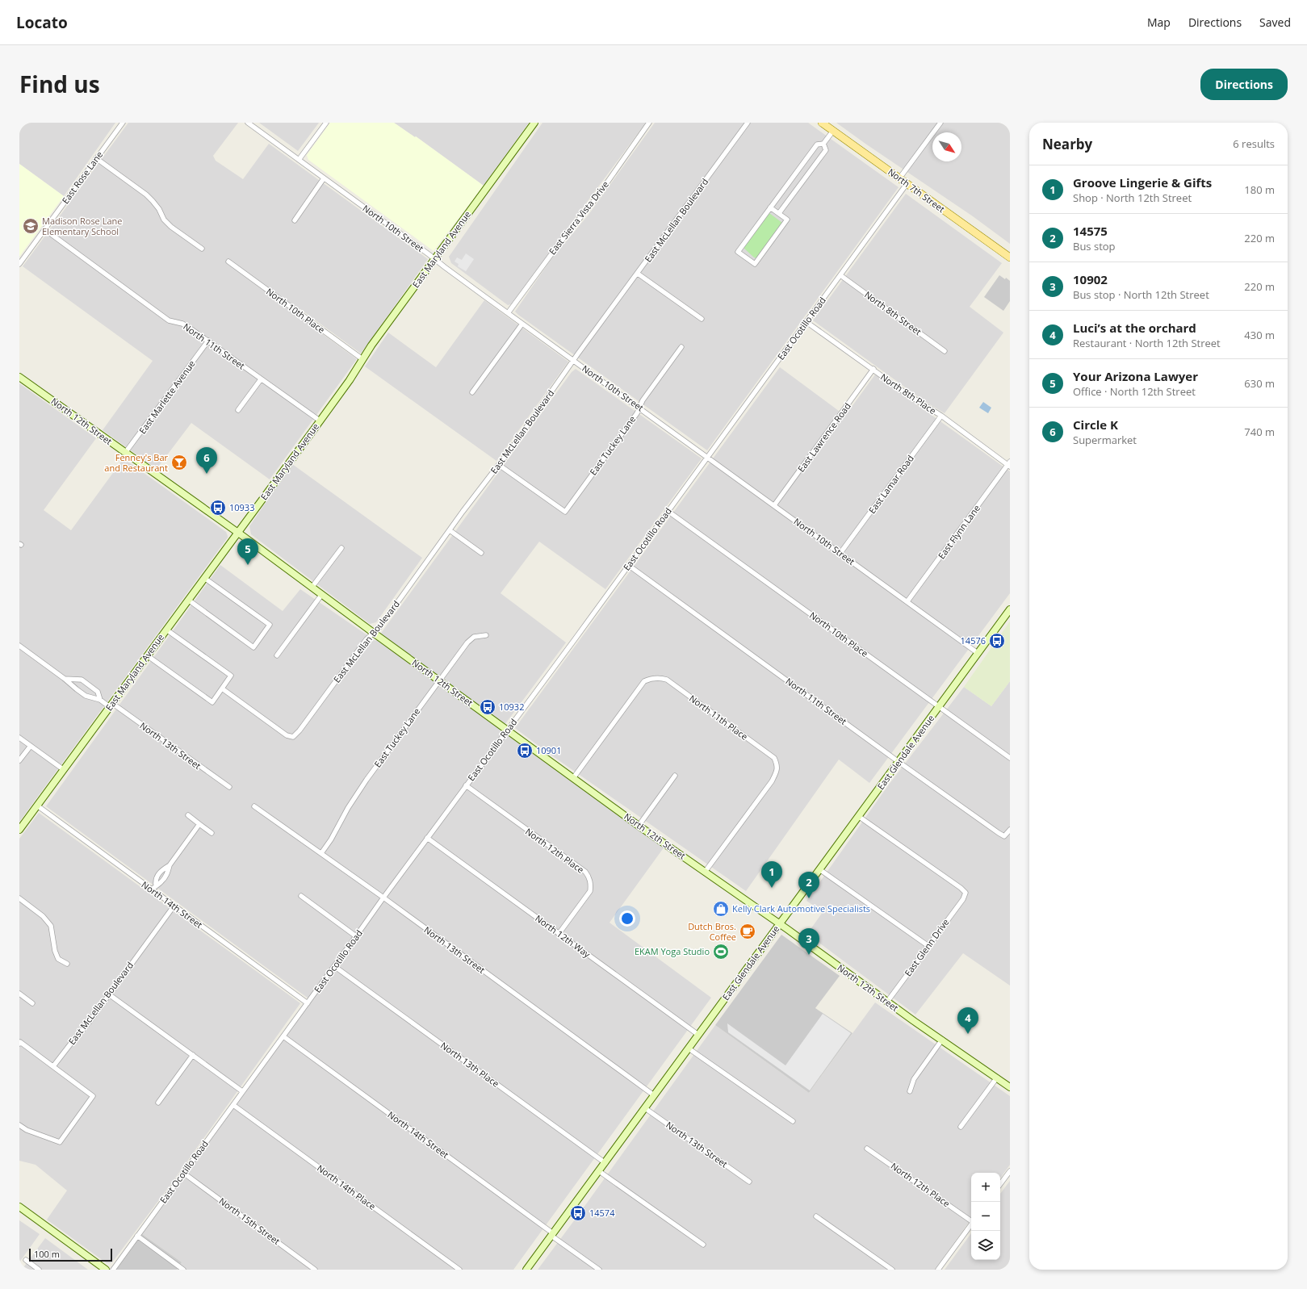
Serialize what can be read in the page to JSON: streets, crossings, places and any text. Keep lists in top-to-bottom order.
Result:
{
  "streets": {
    "main road": ["North 7th Street"],
    "street": [
      "East Rose Lane",
      "East Sierra Vista Drive",
      "East McLellan Boulevard",
      "North 10th Street",
      "East Maryland Avenue",
      "North 10th Place",
      "North 8th Street",
      "East Ocotillo Road",
      "North 11th Street",
      "North 8th Place",
      "East Marlette Avenue",
      "North 12th Street",
      "East Lawrence Road",
      "East Tuckey Lane",
      "East Lamar Road",
      "East Flynn Lane",
      "North 11th Place",
      "North 13th Street",
      "East Glendale Avenue",
      "North 12th Place",
      "North 14th Street",
      "North 12th Way",
      "East Glenn Drive",
      "North 13th Place",
      "North 14th Place",
      "North 15th Street"
    ]
  },
  "crossings": [
    ["East Rose Lane", "North 11th Street"],
    ["North 7th Street", "East Ocotillo Road"],
    ["East Sierra Vista Drive", "North 10th Street"],
    ["East McLellan Boulevard", "North 10th Street"],
    ["East McLellan Boulevard", "North 12th Street"],
    ["East McLellan Boulevard", "East Tuckey Lane"],
    ["East McLellan Boulevard", "North 14th Street"],
    ["North 10th Street", "East Maryland Avenue"],
    ["North 10th Street", "East Ocotillo Road"],
    ["North 10th Street", "East Lawrence Road"],
    ["North 10th Street", "East Tuckey Lane"],
    ["North 10th Street", "East Lamar Road"],
    ["North 10th Street", "East Flynn Lane"],
    ["North 10th Street", "East Glendale Avenue"],
    ["East Maryland Avenue", "North 10th Place"],
    ["East Maryland Avenue", "North 11th Street"],
    ["East Maryland Avenue", "North 12th Street"],
    ["East Maryland Avenue", "North 13th Street"],
    ["East Maryland Avenue", "North 14th Street"],
    ["North 10th Place", "East Ocotillo Road"],
    ["North 10th Place", "East Glendale Avenue"],
    ["North 8th Street", "East Ocotillo Road"],
    ["East Ocotillo Road", "North 11th Street"],
    ["East Ocotillo Road", "North 8th Place"],
    ["East Ocotillo Road", "North 12th Street"],
    ["East Ocotillo Road", "North 13th Street"],
    ["East Ocotillo Road", "North 12th Place"],
    ["East Ocotillo Road", "North 14th Street"],
    ["East Ocotillo Road", "North 12th Way"],
    ["East Ocotillo Road", "North 13th Place"],
    ["East Ocotillo Road", "North 14th Place"],
    ["East Ocotillo Road", "North 15th Street"],
    ["North 11th Street", "East Marlette Avenue"],
    ["North 11th Street", "East Glendale Avenue"],
    ["North 8th Place", "East Lawrence Road"],
    ["North 8th Place", "East Lamar Road"],
    ["North 8th Place", "East Flynn Lane"],
    ["East Marlette Avenue", "North 12th Street"],
    ["North 12th Street", "East Tuckey Lane"],
    ["North 12th Street", "North 11th Place"],
    ["North 12th Street", "East Glendale Avenue"],
    ["North 12th Street", "East Glenn Drive"],
    ["East Tuckey Lane", "North 13th Street"],
    ["North 13th Street", "East Glendale Avenue"],
    ["East Glendale Avenue", "North 14th Street"],
    ["East Glendale Avenue", "North 12th Way"],
    ["East Glendale Avenue", "East Glenn Drive"],
    ["East Glendale Avenue", "North 13th Place"],
    ["North 12th Place", "North 12th Way"]
  ],
  "places": {
    "school or university": ["Madison Rose Lane Elementary School"],
    "bar": ["Fenney's Bar and Restaurant"],
    "bus stop": [
      "10933",
      "14576",
      "10932",
      "10901",
      "14574"
    ],
    "shop": ["Kelly Clark Automotive Specialists"],
    "cafe": ["Dutch Bros. Coffee"],
    "sports": ["EKAM Yoga Studio"]
  },
  "scale_bar": "100 m",
  "north": "bottom right",
  "page": {
    "header": "Locato",
    "nav": ["Map", "Directions", "Saved"],
    "title": "Find us",
    "buttons": "Directions",
    "heading": ["Nearby", "6 results"],
    "list": [
      {
        "mark": "1",
        "name": "Groove Lingerie & Gifts",
        "note": "Shop · North 12th Street",
        "value": "180 m"
      },
      {
        "mark": "2",
        "name": "14575",
        "note": "Bus stop",
        "value": "220 m"
      },
      {
        "mark": "3",
        "name": "10902",
        "note": "Bus stop · North 12th Street",
        "value": "220 m"
      },
      {
        "mark": "4",
        "name": "Luci’s at the orchard",
        "note": "Restaurant · North 12th Street",
        "value": "430 m"
      },
      {
        "mark": "5",
        "name": "Your Arizona Lawyer",
        "note": "Office · North 12th Street",
        "value": "630 m"
      },
      {
        "mark": "6",
        "name": "Circle K",
        "note": "Supermarket",
        "value": "740 m"
      }
    ],
    "pins": [
      "6",
      "5",
      "1",
      "2",
      "3",
      "4"
    ],
    "map_buttons": ["+", "−"],
    "scale": "100 m"
  }
}
